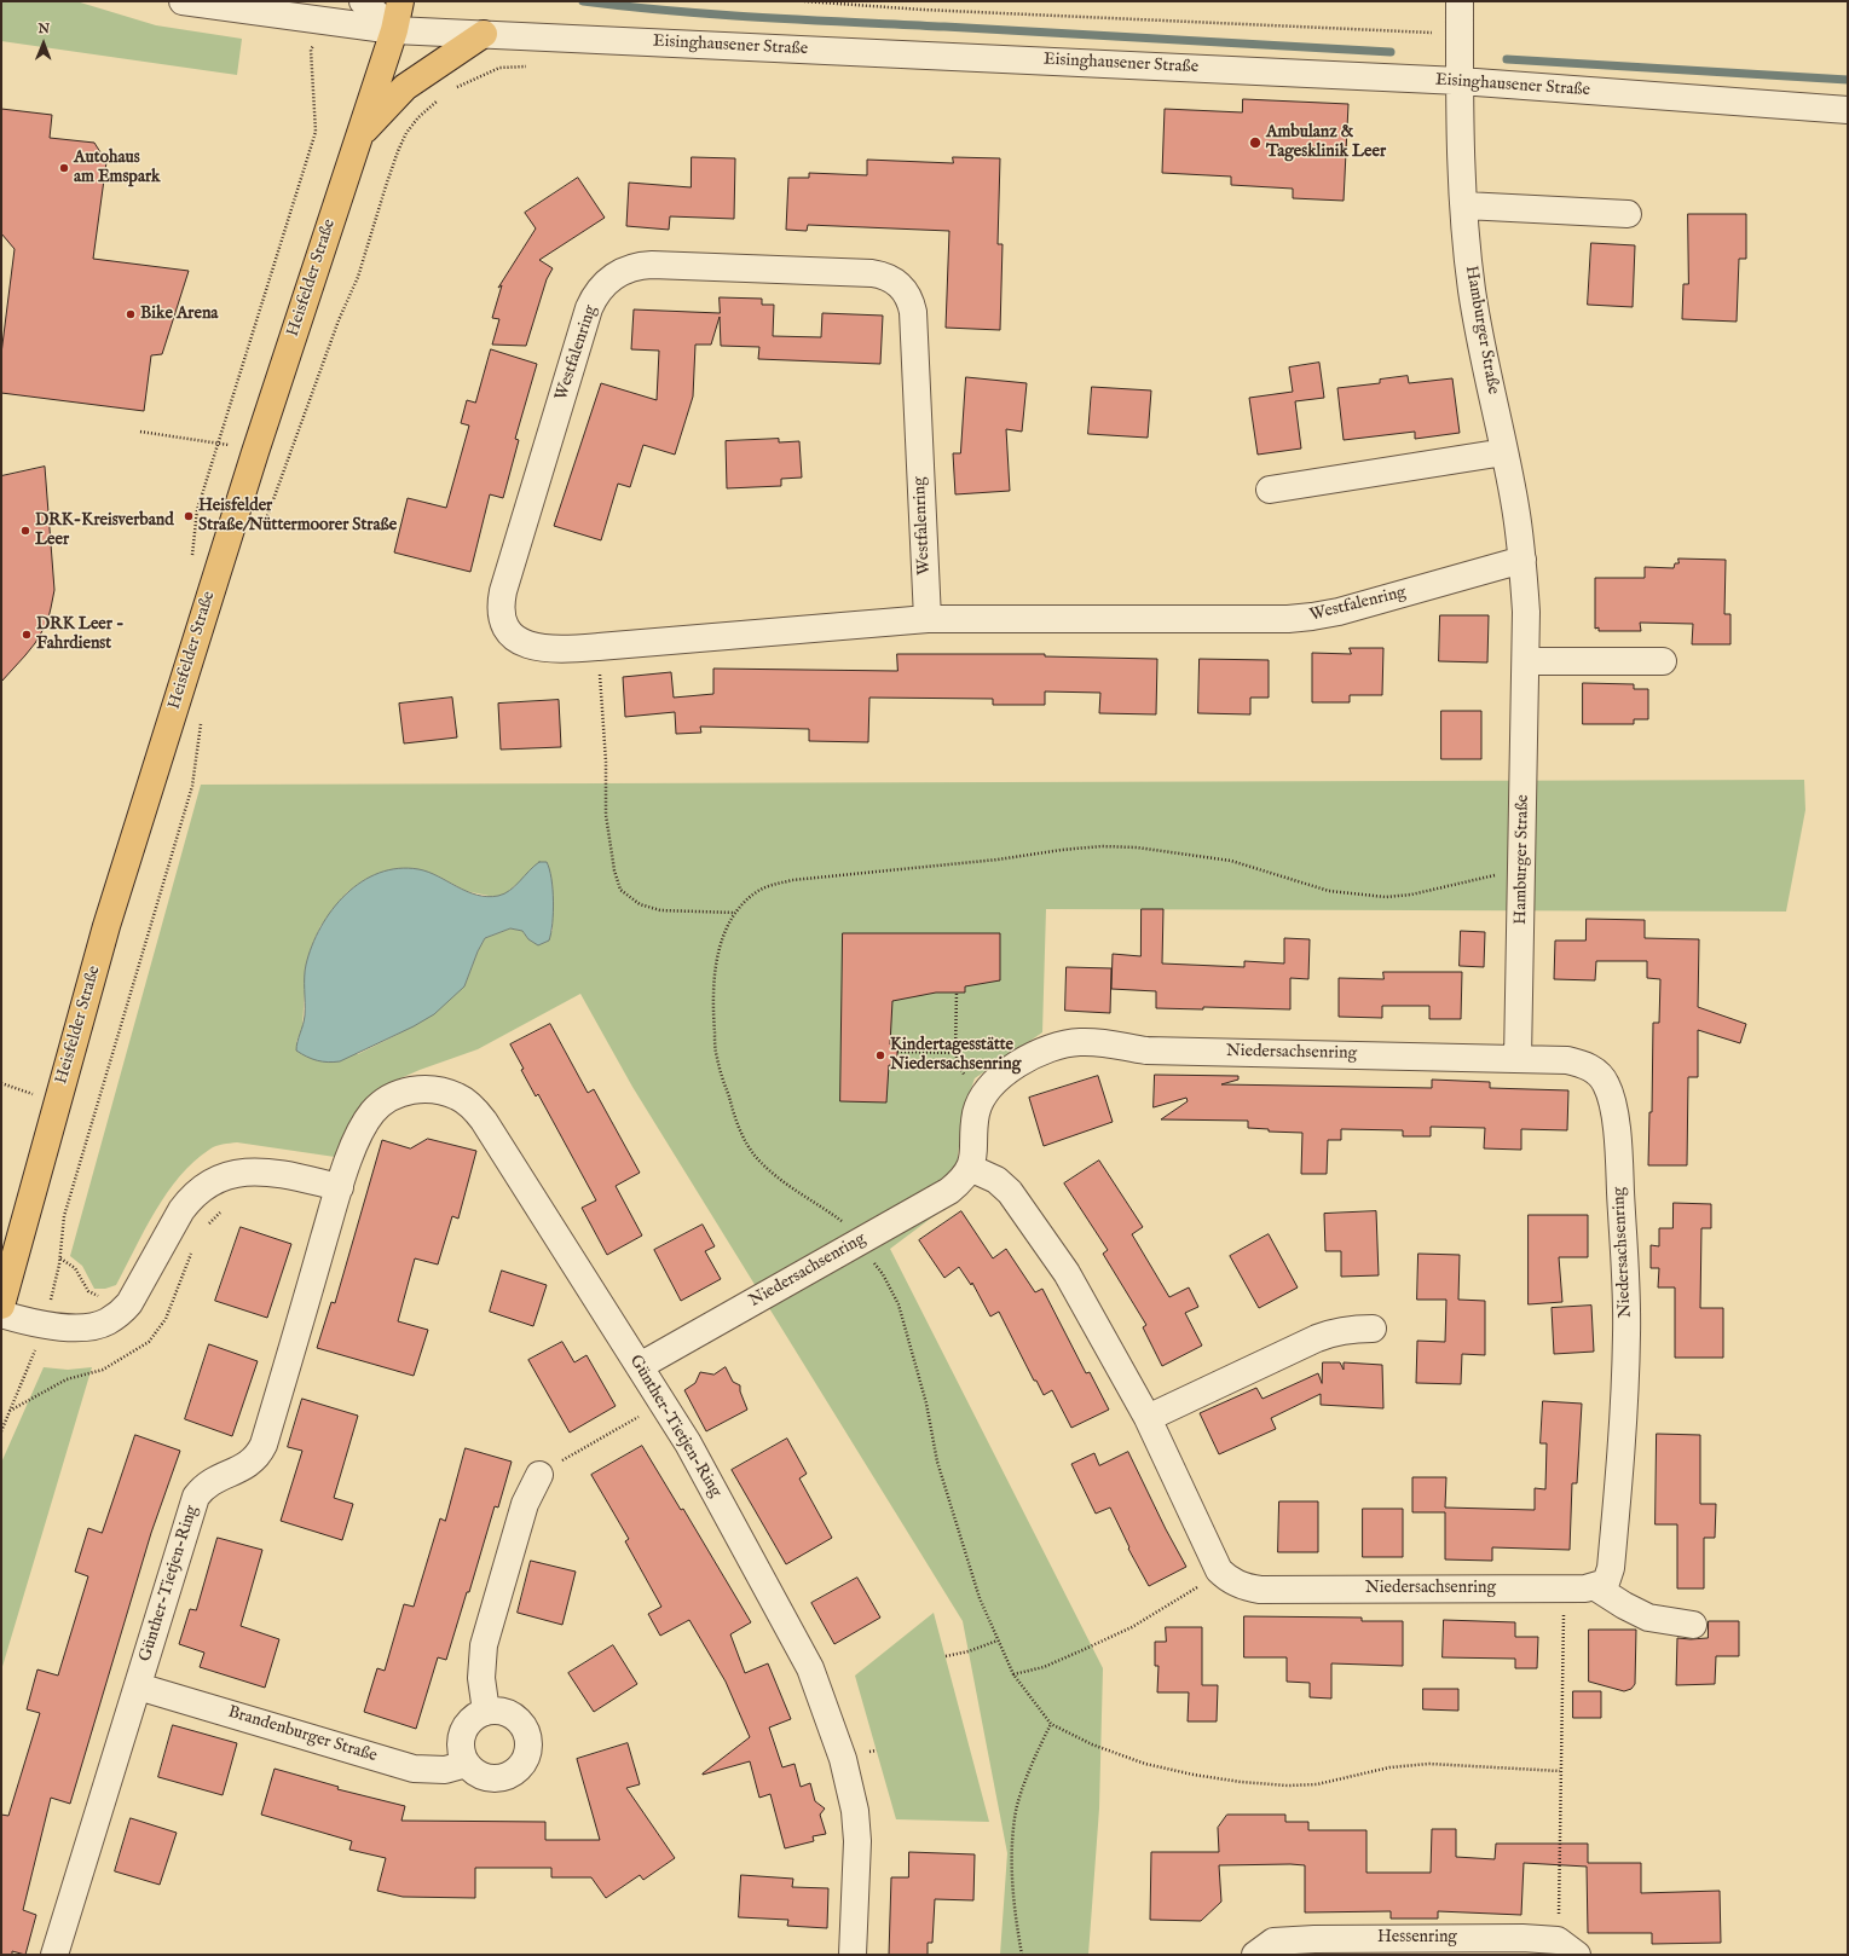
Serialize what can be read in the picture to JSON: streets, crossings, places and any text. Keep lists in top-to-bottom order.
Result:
{
  "streets": {
    "main road": ["Heisfelder Straße"],
    "street": [
      "Eisinghausener Straße",
      "Hamburger Straße",
      "Westfalenring",
      "Niedersachsenring",
      "Günther-Tietjen-Ring",
      "Brandenburger Straße",
      "Hessenring"
    ]
  },
  "crossings": [
    ["Eisinghausener Straße", "Heisfelder Straße"],
    ["Eisinghausener Straße", "Hamburger Straße"],
    ["Hamburger Straße", "Westfalenring"],
    ["Hamburger Straße", "Niedersachsenring"],
    ["Niedersachsenring", "Günther-Tietjen-Ring"],
    ["Günther-Tietjen-Ring", "Brandenburger Straße"]
  ],
  "places": [
    "Ambulanz & Tagesklinik Leer",
    "Autohaus am Emspark",
    "Bike Arena",
    "Heisfelder Straße/Nüttermoorer Straße",
    "DRK-Kreisverband Leer",
    "DRK Leer - Fahrdienst",
    "Kindertagesstätte Niedersachsenring"
  ],
  "north": "top"
}
